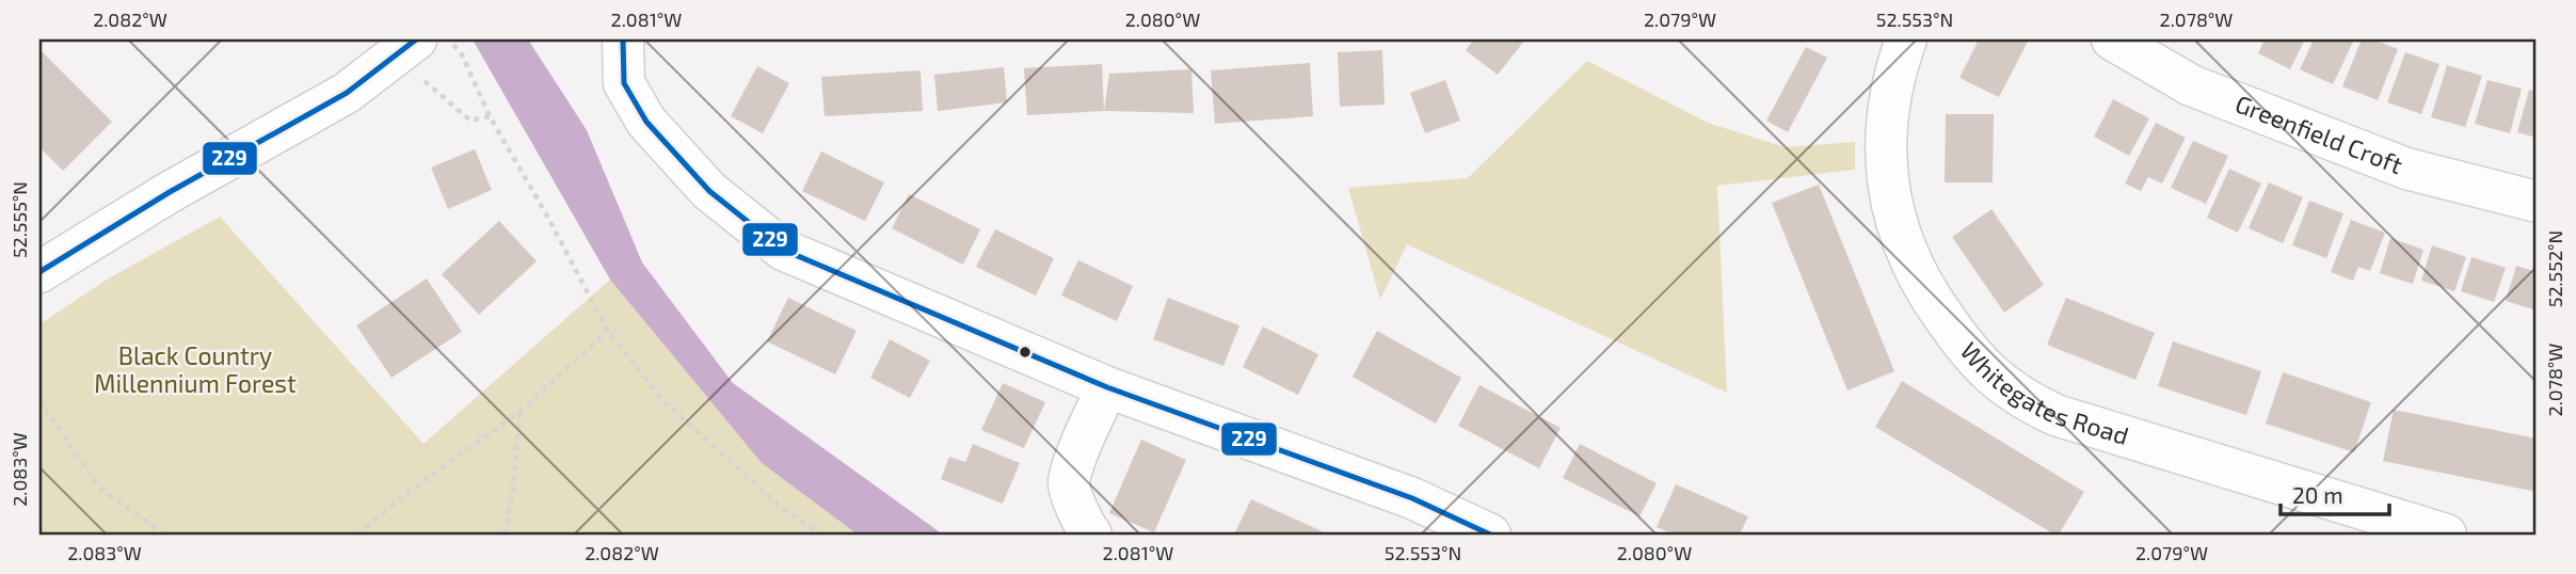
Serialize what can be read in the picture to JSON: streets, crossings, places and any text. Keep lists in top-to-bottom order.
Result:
{
  "streets": {
    "street": ["Greenfield Croft", "Whitegates Road"]
  },
  "parks": ["Black Country Millennium Forest"],
  "lines": ["transit line 229"],
  "scale_bar": "20 m",
  "coordinates": [
    "2.082°W",
    "2.081°W",
    "2.080°W",
    "2.079°W",
    "52.553°N",
    "2.078°W",
    "52.555°N",
    "52.552°N",
    "2.083°W"
  ]
}
